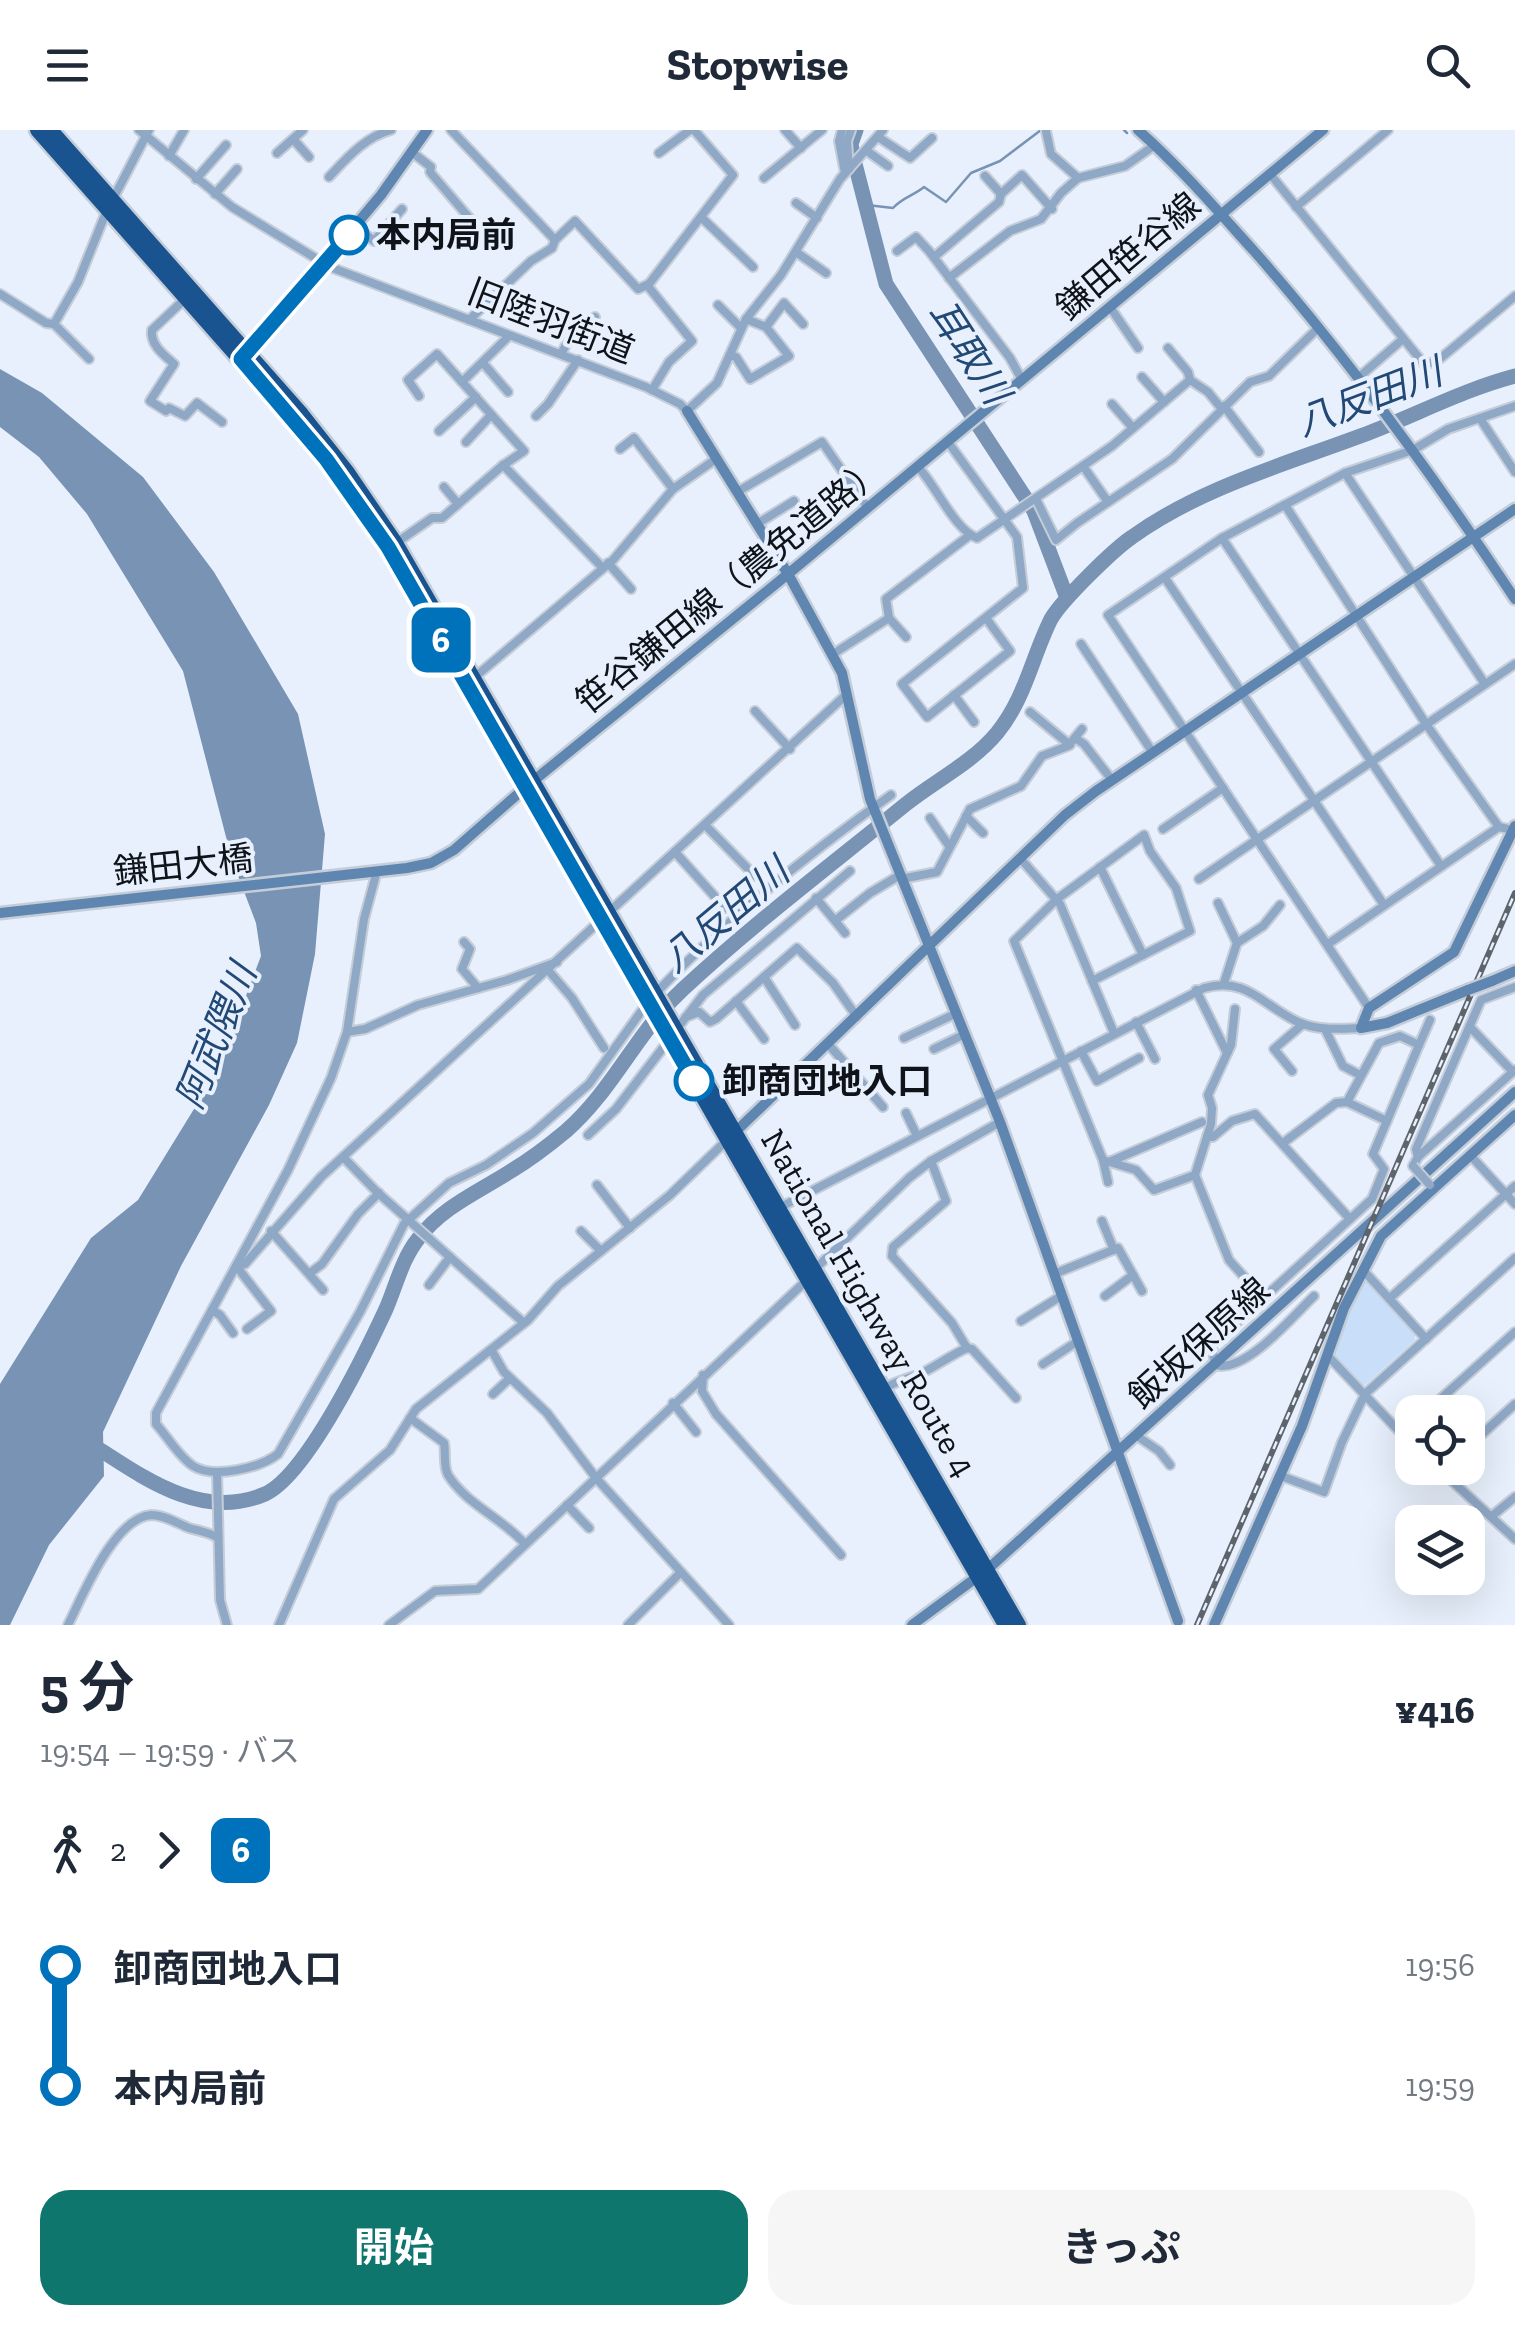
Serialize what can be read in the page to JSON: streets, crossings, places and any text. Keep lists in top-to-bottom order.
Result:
{
  "streets": {
    "highway": ["National Highway Route 4"],
    "street": [
      "鎌田笹谷線",
      "旧陸羽街道",
      "笹谷鎌田線（農免道路）",
      "鎌田大橋",
      "飯坂保原線"
    ]
  },
  "crossings": [
    ["鎌田笹谷線", "笹谷鎌田線（農免道路）"],
    ["笹谷鎌田線（農免道路）", "National Highway Route 4"],
    ["National Highway Route 4", "飯坂保原線"]
  ],
  "water": ["耳取川", "八反田川", "阿武隈川"],
  "places": ["本内局前", "卸商団地入口"],
  "lines": ["bus line 6"],
  "page": {
    "header": "Stopwise",
    "on_map": "6",
    "heading": ["5 分", "19:54 – 19:59 · バス", "¥416"],
    "legs": ["2", "6"],
    "list": [
      {
        "name": "卸商団地入口",
        "value": "19:56"
      },
      {
        "name": "本内局前",
        "value": "19:59"
      }
    ],
    "buttons": ["開始", "きっぷ"]
  }
}
